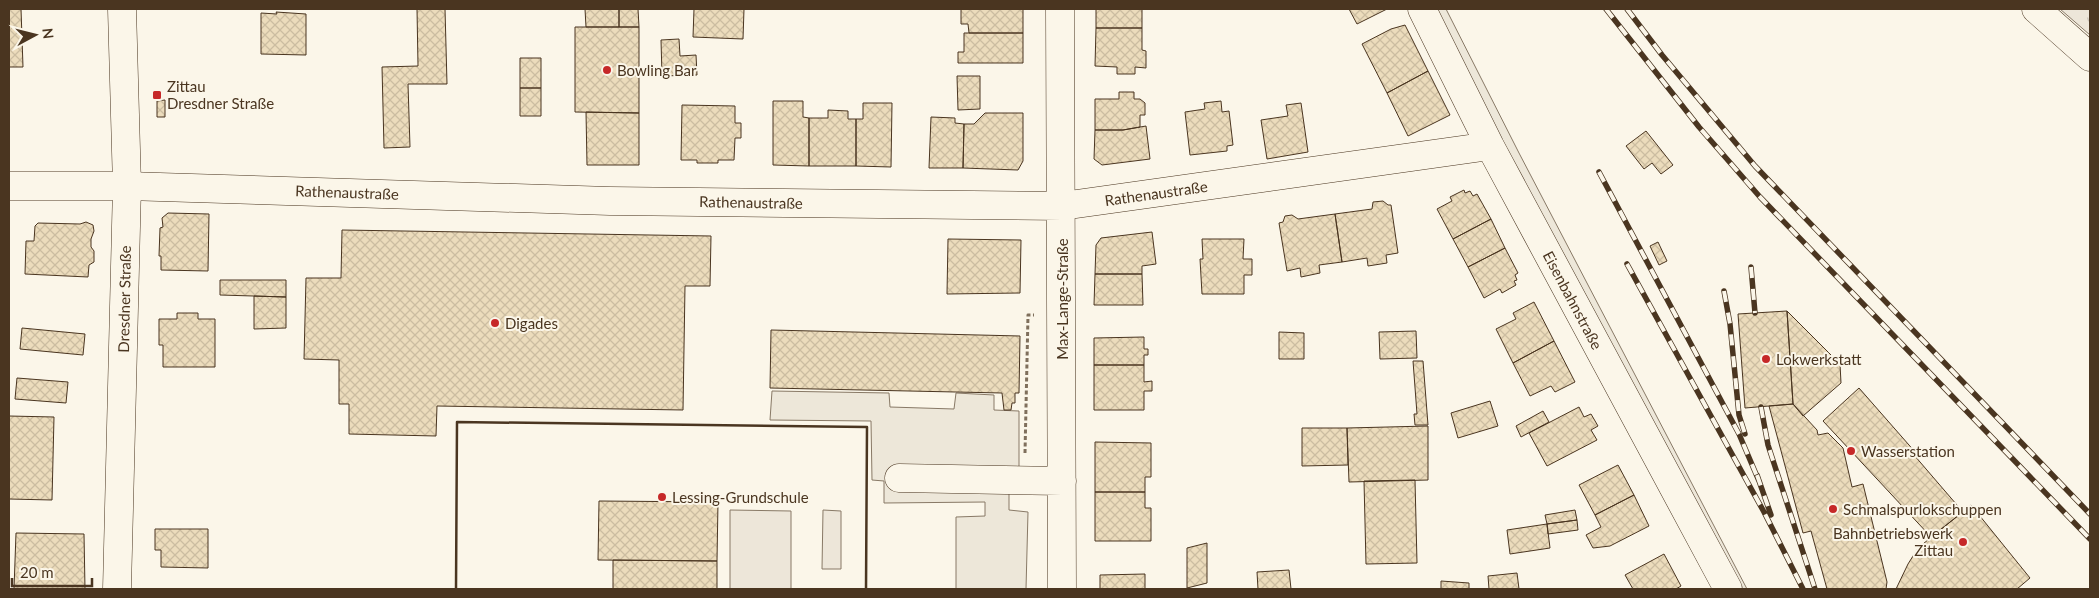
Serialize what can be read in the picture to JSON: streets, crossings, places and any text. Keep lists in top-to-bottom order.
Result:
{
  "streets": {
    "street": [
      "Rathenaustraße",
      "Dresdner Straße",
      "Max-Lange-Straße",
      "Eisenbahnstraße"
    ]
  },
  "crossings": [
    ["Rathenaustraße", "Dresdner Straße"],
    ["Rathenaustraße", "Max-Lange-Straße"],
    ["Rathenaustraße", "Eisenbahnstraße"]
  ],
  "places": {
    "other": [
      "Bowling Bar",
      "Digades",
      "Lokwerkstatt",
      "Wasserstation",
      "Lessing-Grundschule",
      "Schmalspurlokschuppen",
      "Bahnbetriebswerk Zittau"
    ],
    "transit": ["Zittau Dresdner Straße"]
  },
  "scale_bar": "20 m",
  "north": "right"
}
